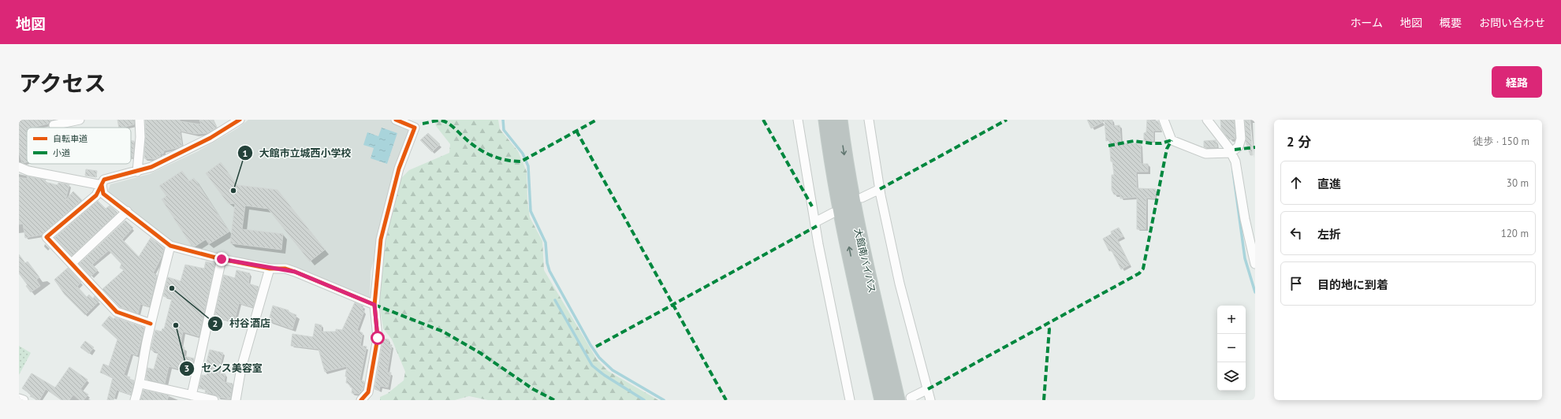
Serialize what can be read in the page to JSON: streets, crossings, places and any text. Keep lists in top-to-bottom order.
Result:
{
  "streets": {
    "highway": ["大館南バイパス"]
  },
  "places": ["大館市立城西小学校", "村谷酒店", "センス美容室"],
  "legend": ["自転車道", "小道"],
  "page": {
    "header": "地図",
    "nav": [
      "ホーム",
      "地図",
      "概要",
      "お問い合わせ"
    ],
    "title": "アクセス",
    "buttons": "経路",
    "heading": ["2 分", "徒歩 · 150 m"],
    "list": [
      ["直進", "30 m"],
      ["左折", "120 m"],
      "目的地に到着"
    ],
    "map_buttons": ["+", "−"]
  }
}
